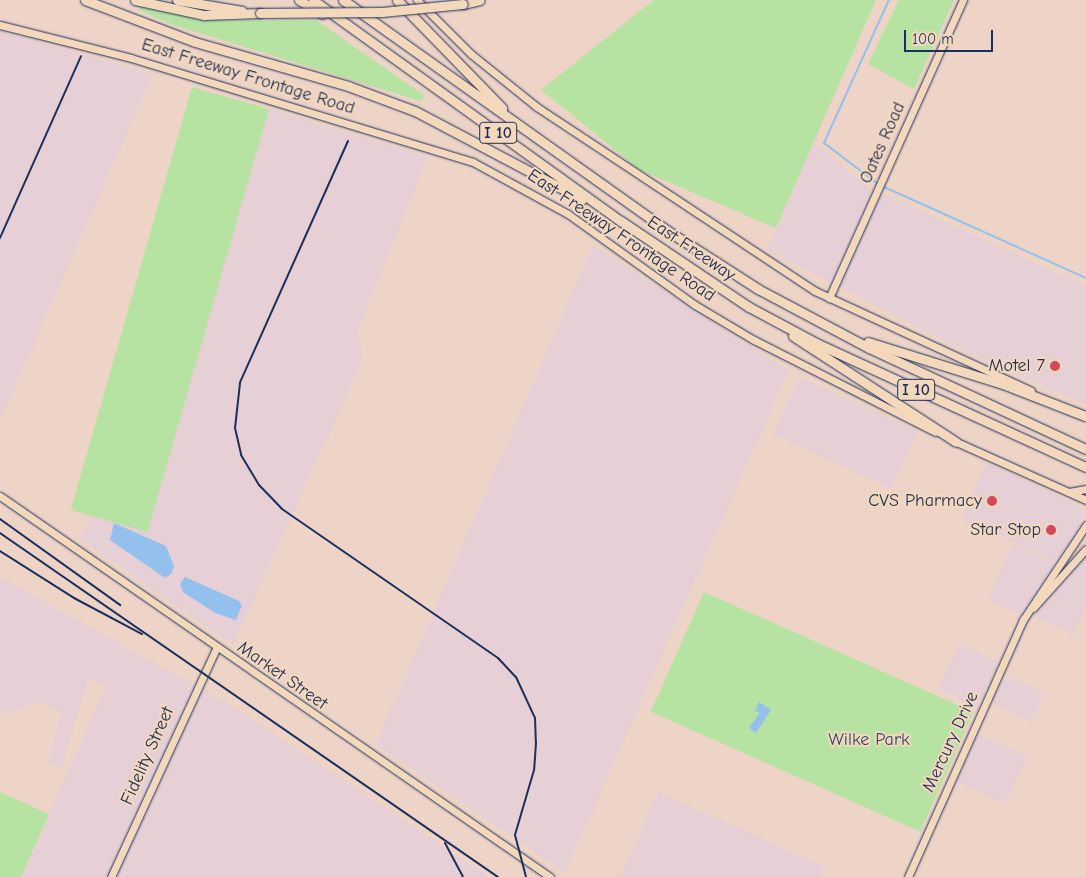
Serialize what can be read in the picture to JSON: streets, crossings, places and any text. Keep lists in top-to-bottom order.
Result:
{
  "streets": {
    "highway": ["I 10", "East Freeway"],
    "main road": [
      "East Freeway Frontage Road",
      "Oates Road",
      "Market Street",
      "Mercury Drive",
      "Fidelity Street"
    ]
  },
  "crossings": [
    ["Market Street", "Fidelity Street"]
  ],
  "parks": ["Wilke Park"],
  "places": ["Motel 7", "CVS Pharmacy", "Star Stop"],
  "scale_bar": "100 m"
}
